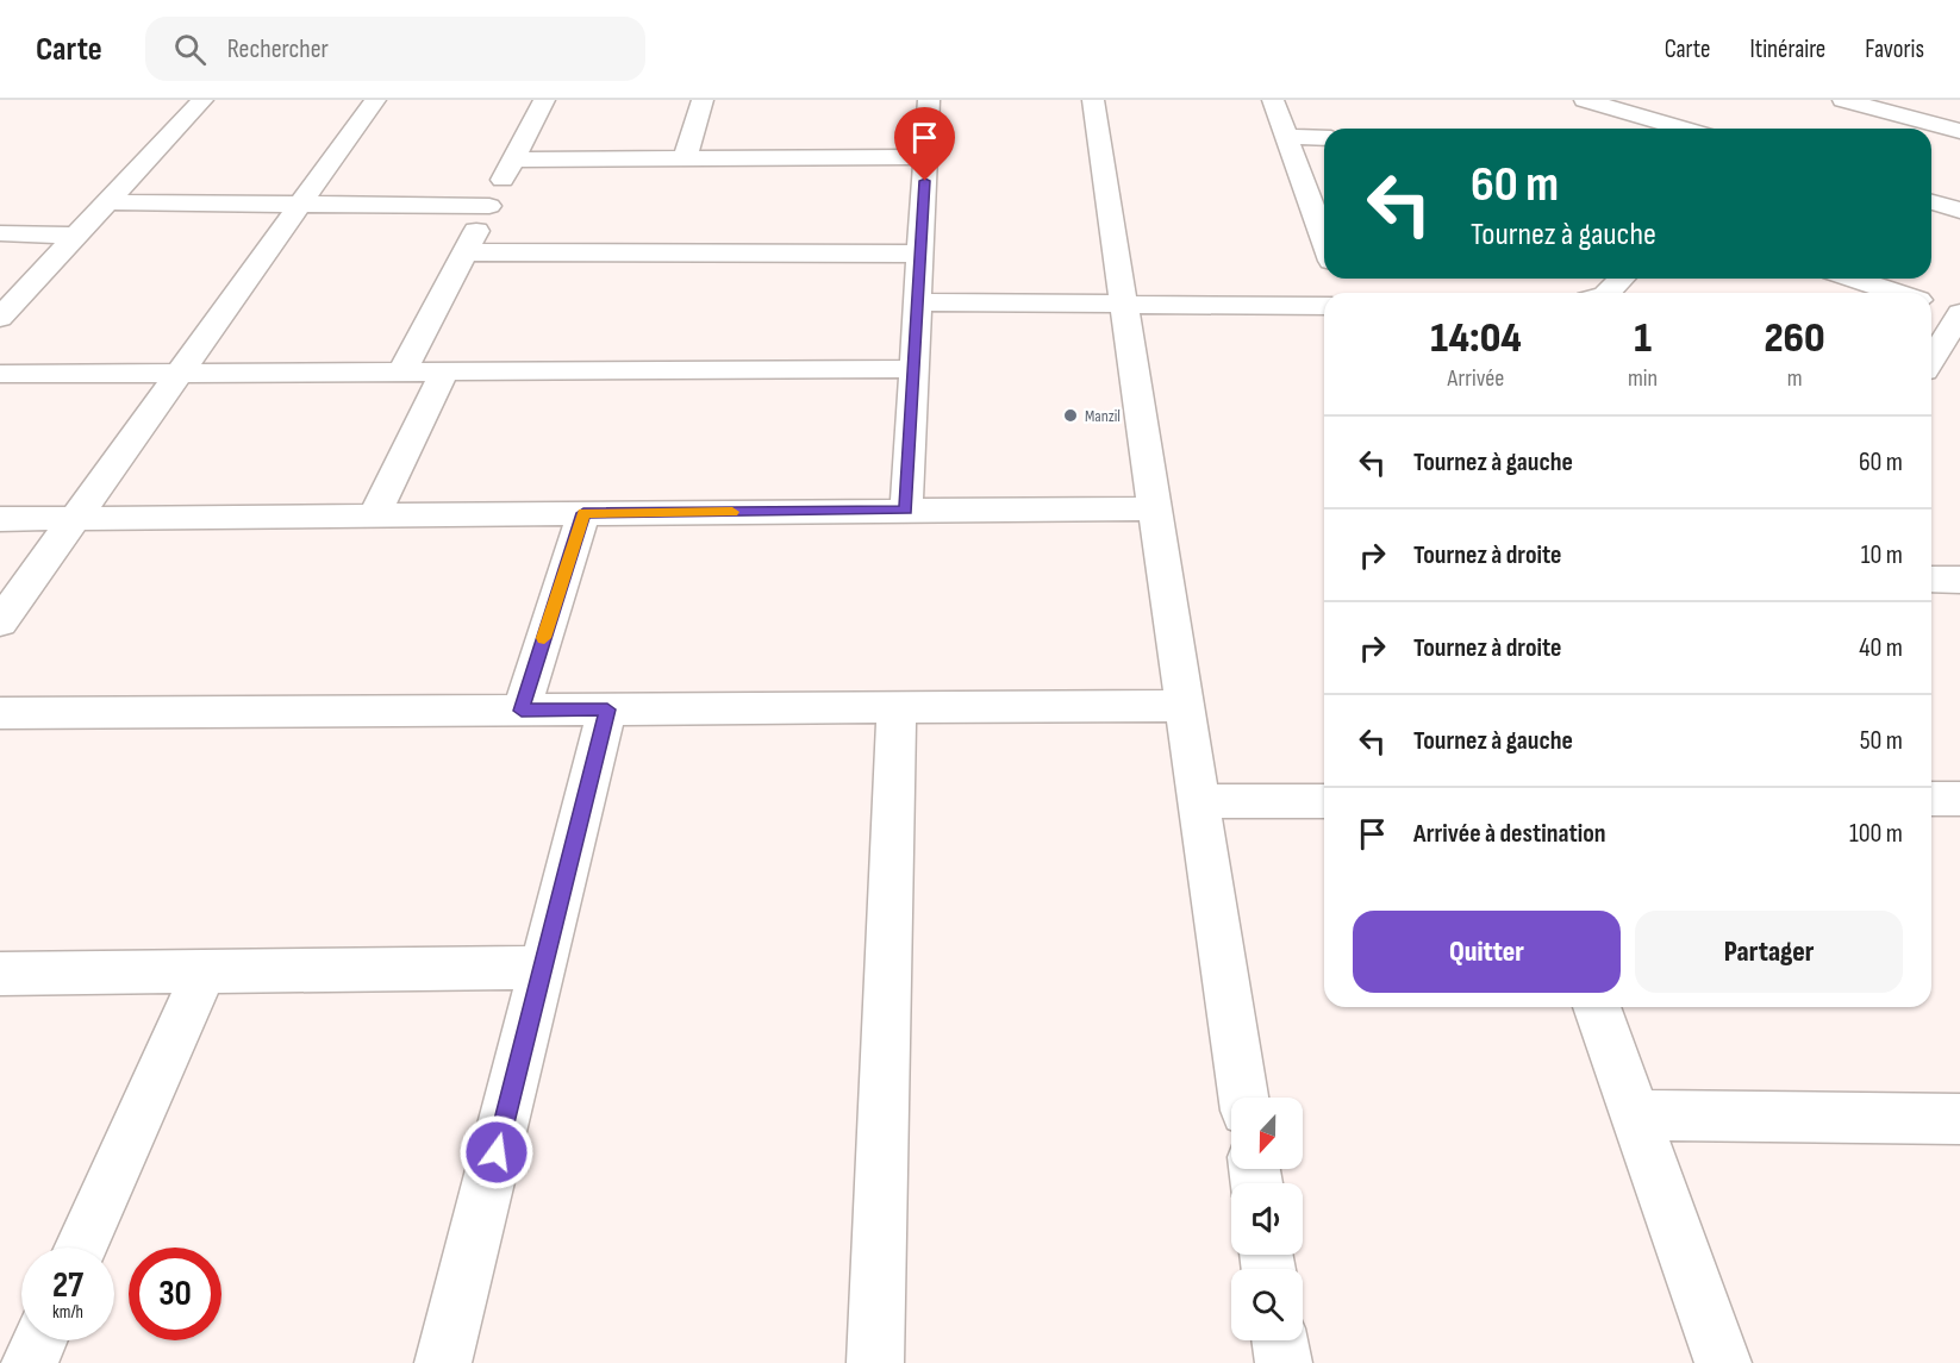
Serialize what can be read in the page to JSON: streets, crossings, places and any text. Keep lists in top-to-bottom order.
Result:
{
  "places": ["Manzil"],
  "north": "bottom",
  "page": {
    "header": "Carte",
    "search": "Rechercher",
    "nav": ["Carte", "Itinéraire", "Favoris"],
    "turn": ["60 m", "Tournez à gauche"],
    "eta": [
      "14:04",
      "Arrivée",
      "1",
      "min",
      "260",
      "m"
    ],
    "list": [
      {
        "name": "Tournez à gauche",
        "value": "60 m"
      },
      {
        "name": "Tournez à droite",
        "value": "10 m"
      },
      {
        "name": "Tournez à droite",
        "value": "40 m"
      },
      {
        "name": "Tournez à gauche",
        "value": "50 m"
      },
      {
        "name": "Arrivée à destination",
        "value": "100 m"
      }
    ],
    "buttons": ["Quitter", "Partager"],
    "speed": "27 km/h",
    "limit": "30"
  }
}
